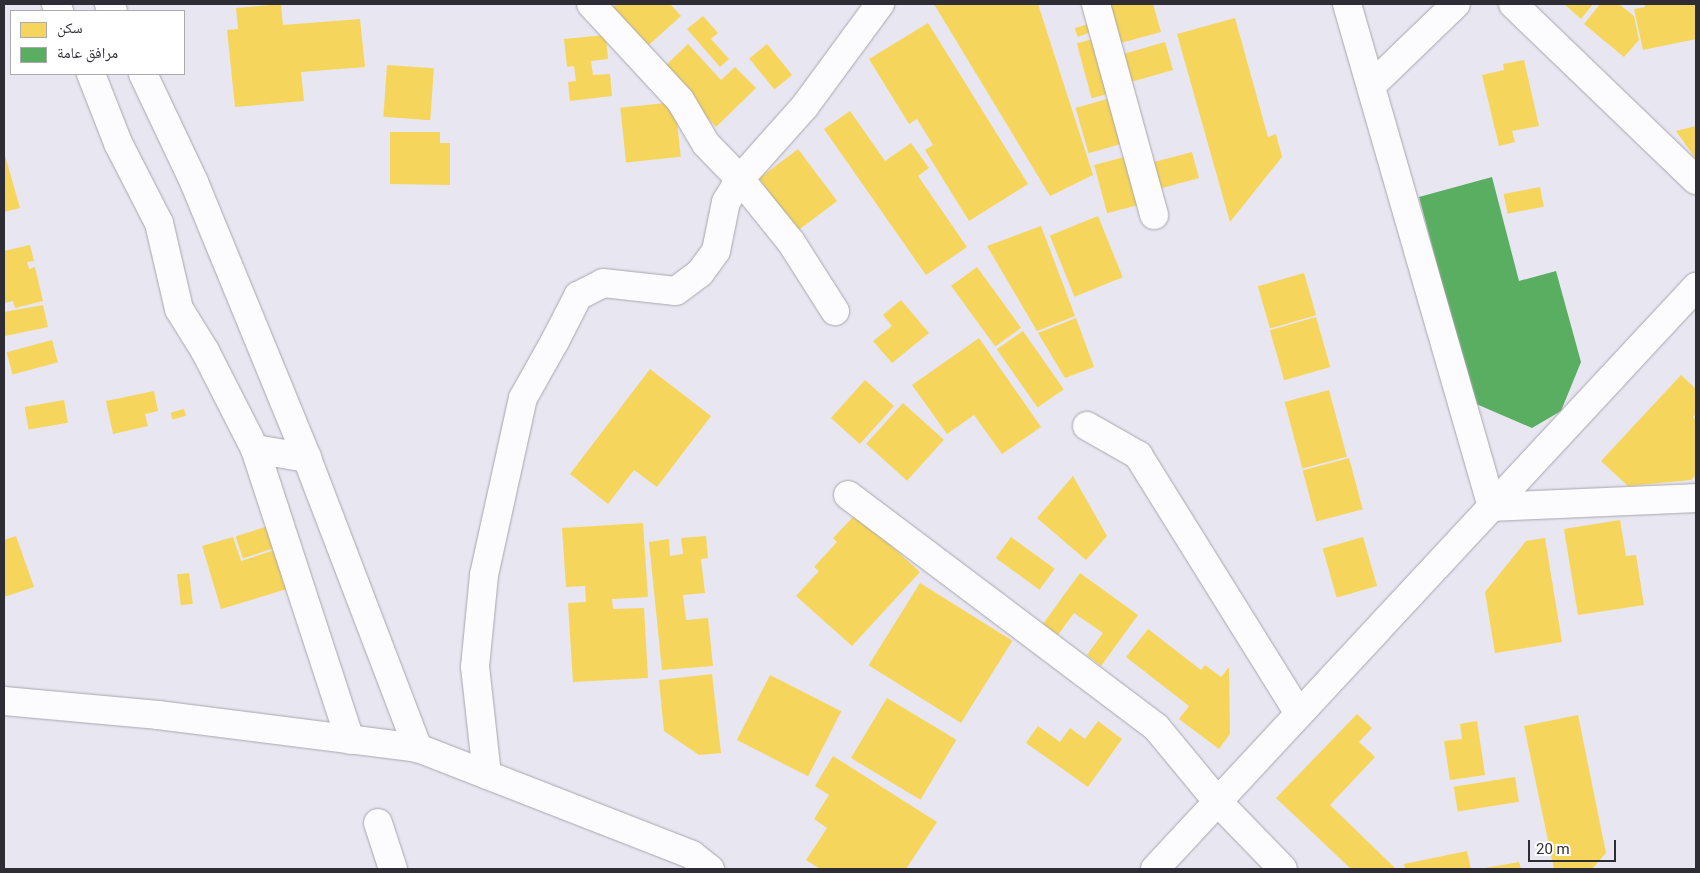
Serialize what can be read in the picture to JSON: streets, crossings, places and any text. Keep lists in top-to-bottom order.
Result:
{
  "legend": ["سكن", "مرافق عامة"],
  "scale_bar": "20 m"
}
